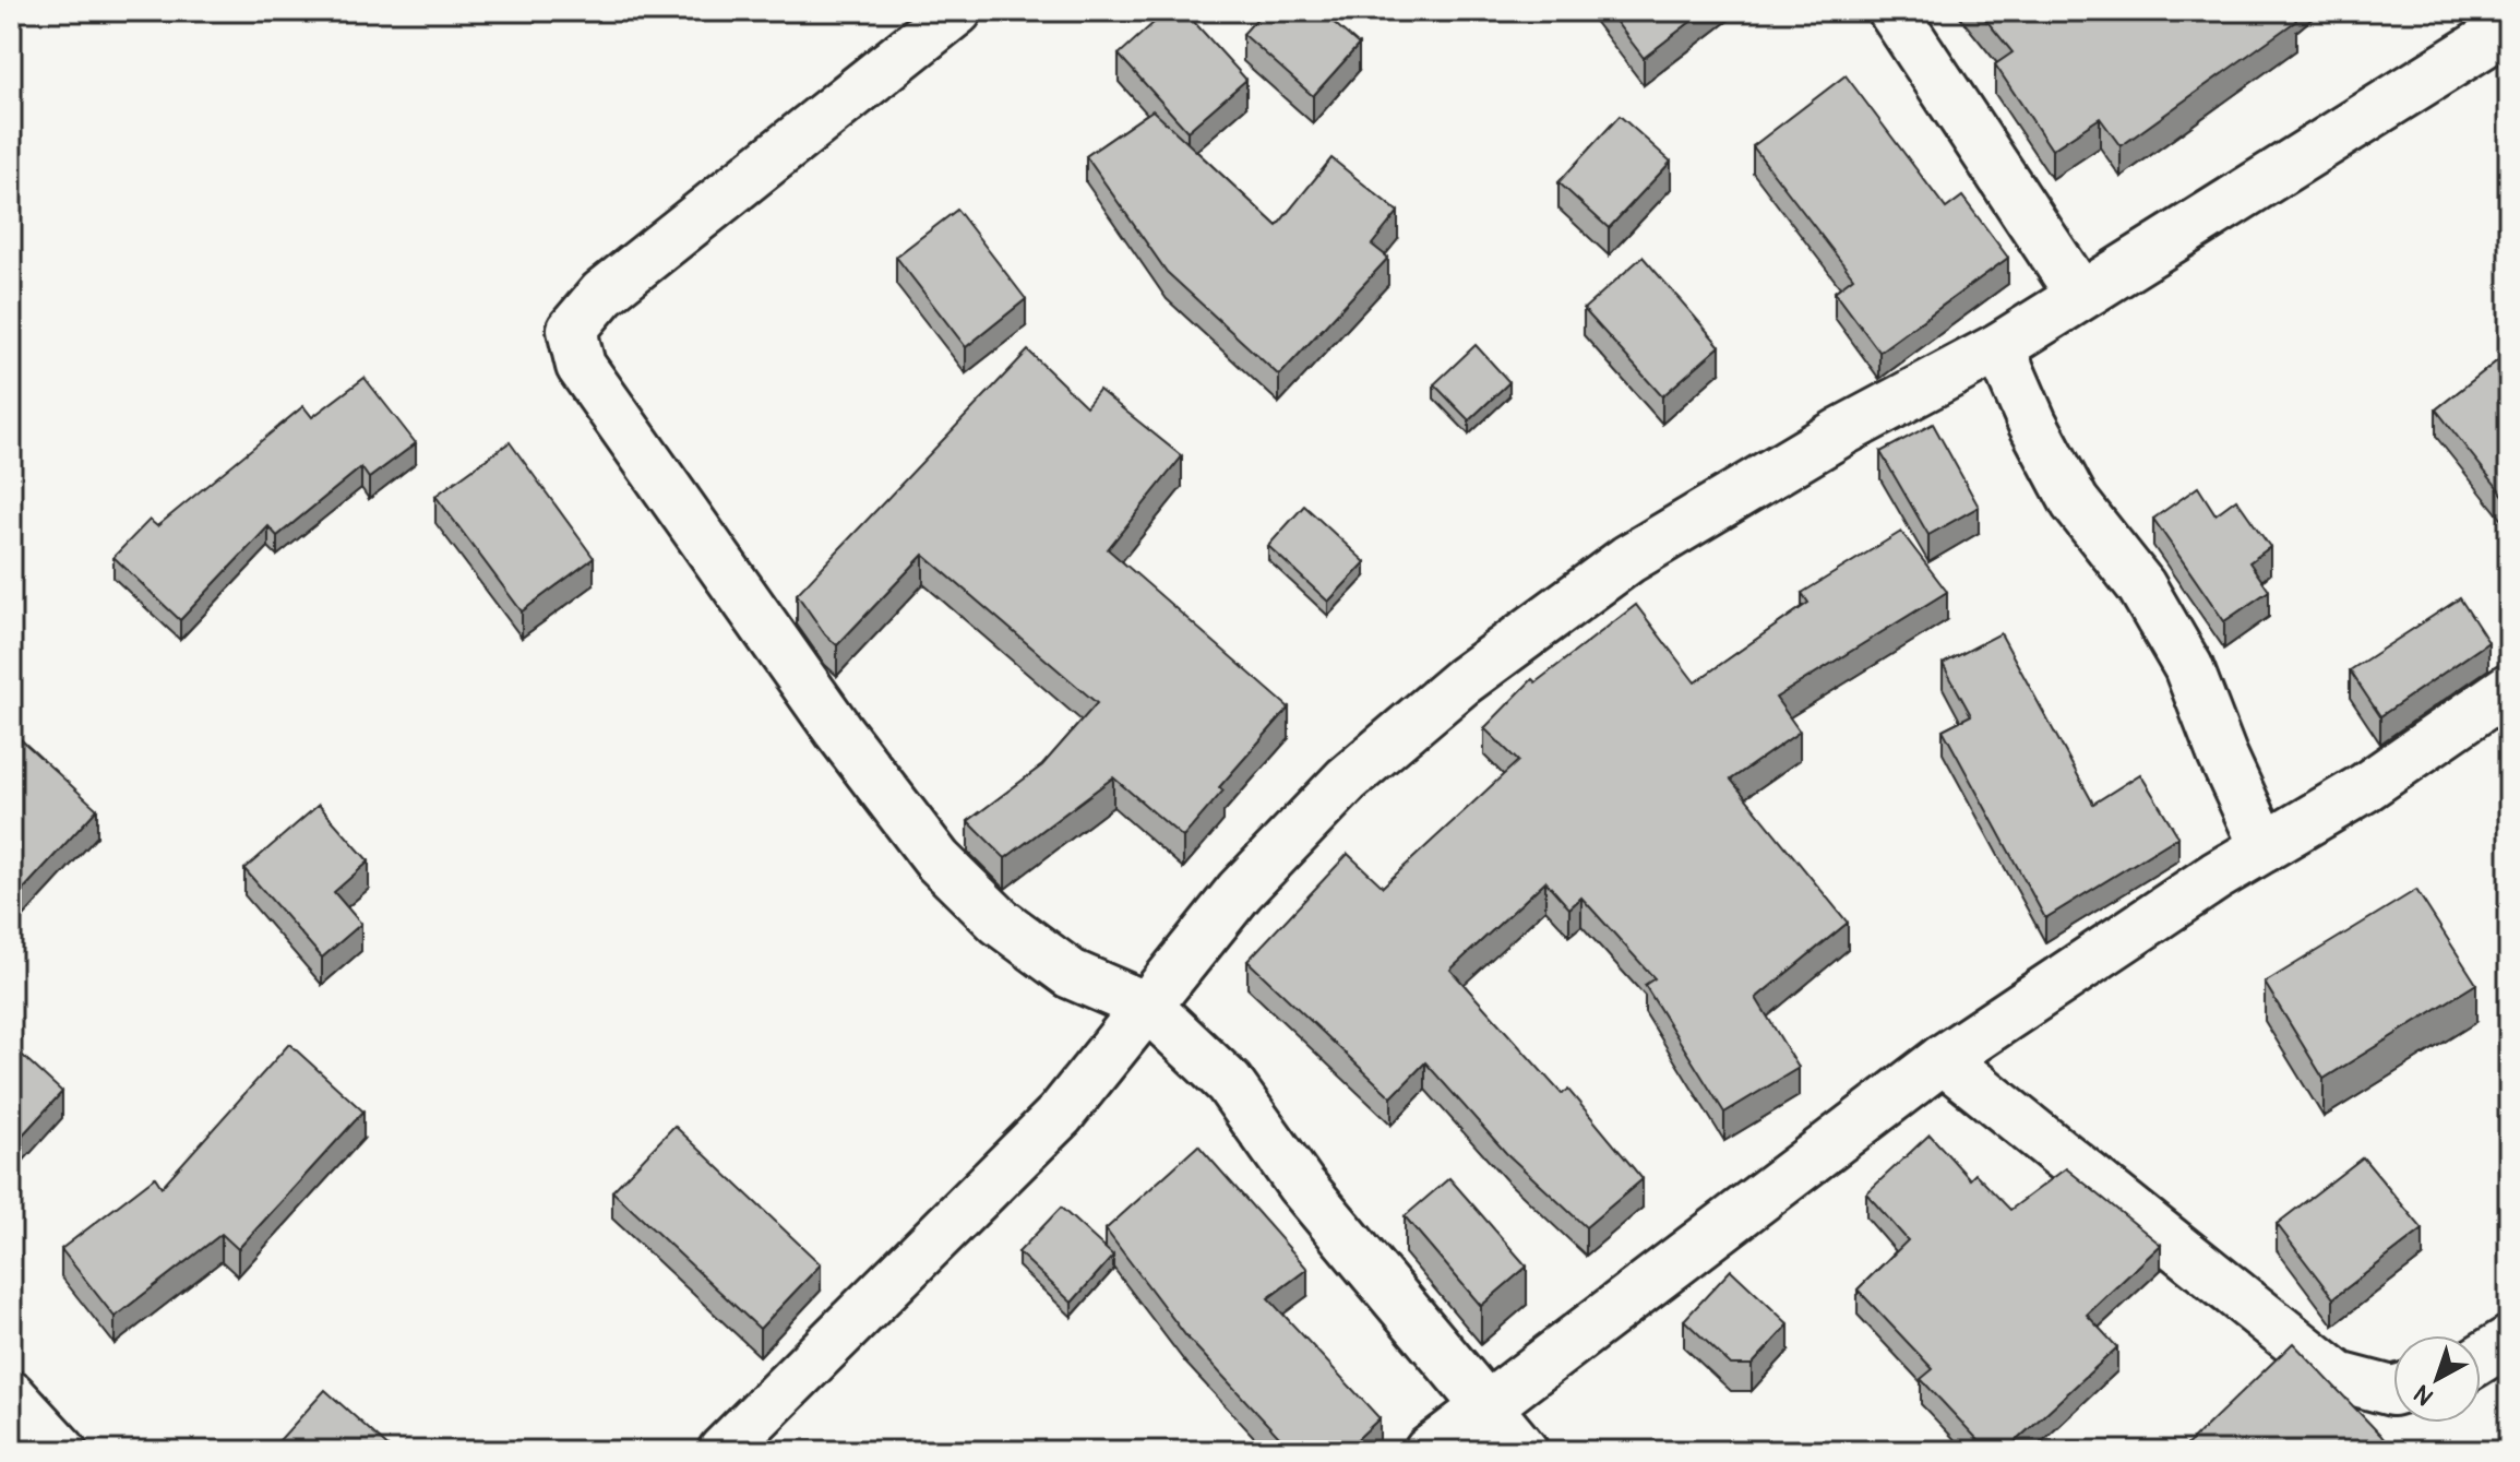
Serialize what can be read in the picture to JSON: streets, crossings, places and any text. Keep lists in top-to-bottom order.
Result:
{
  "north": "bottom left"
}
